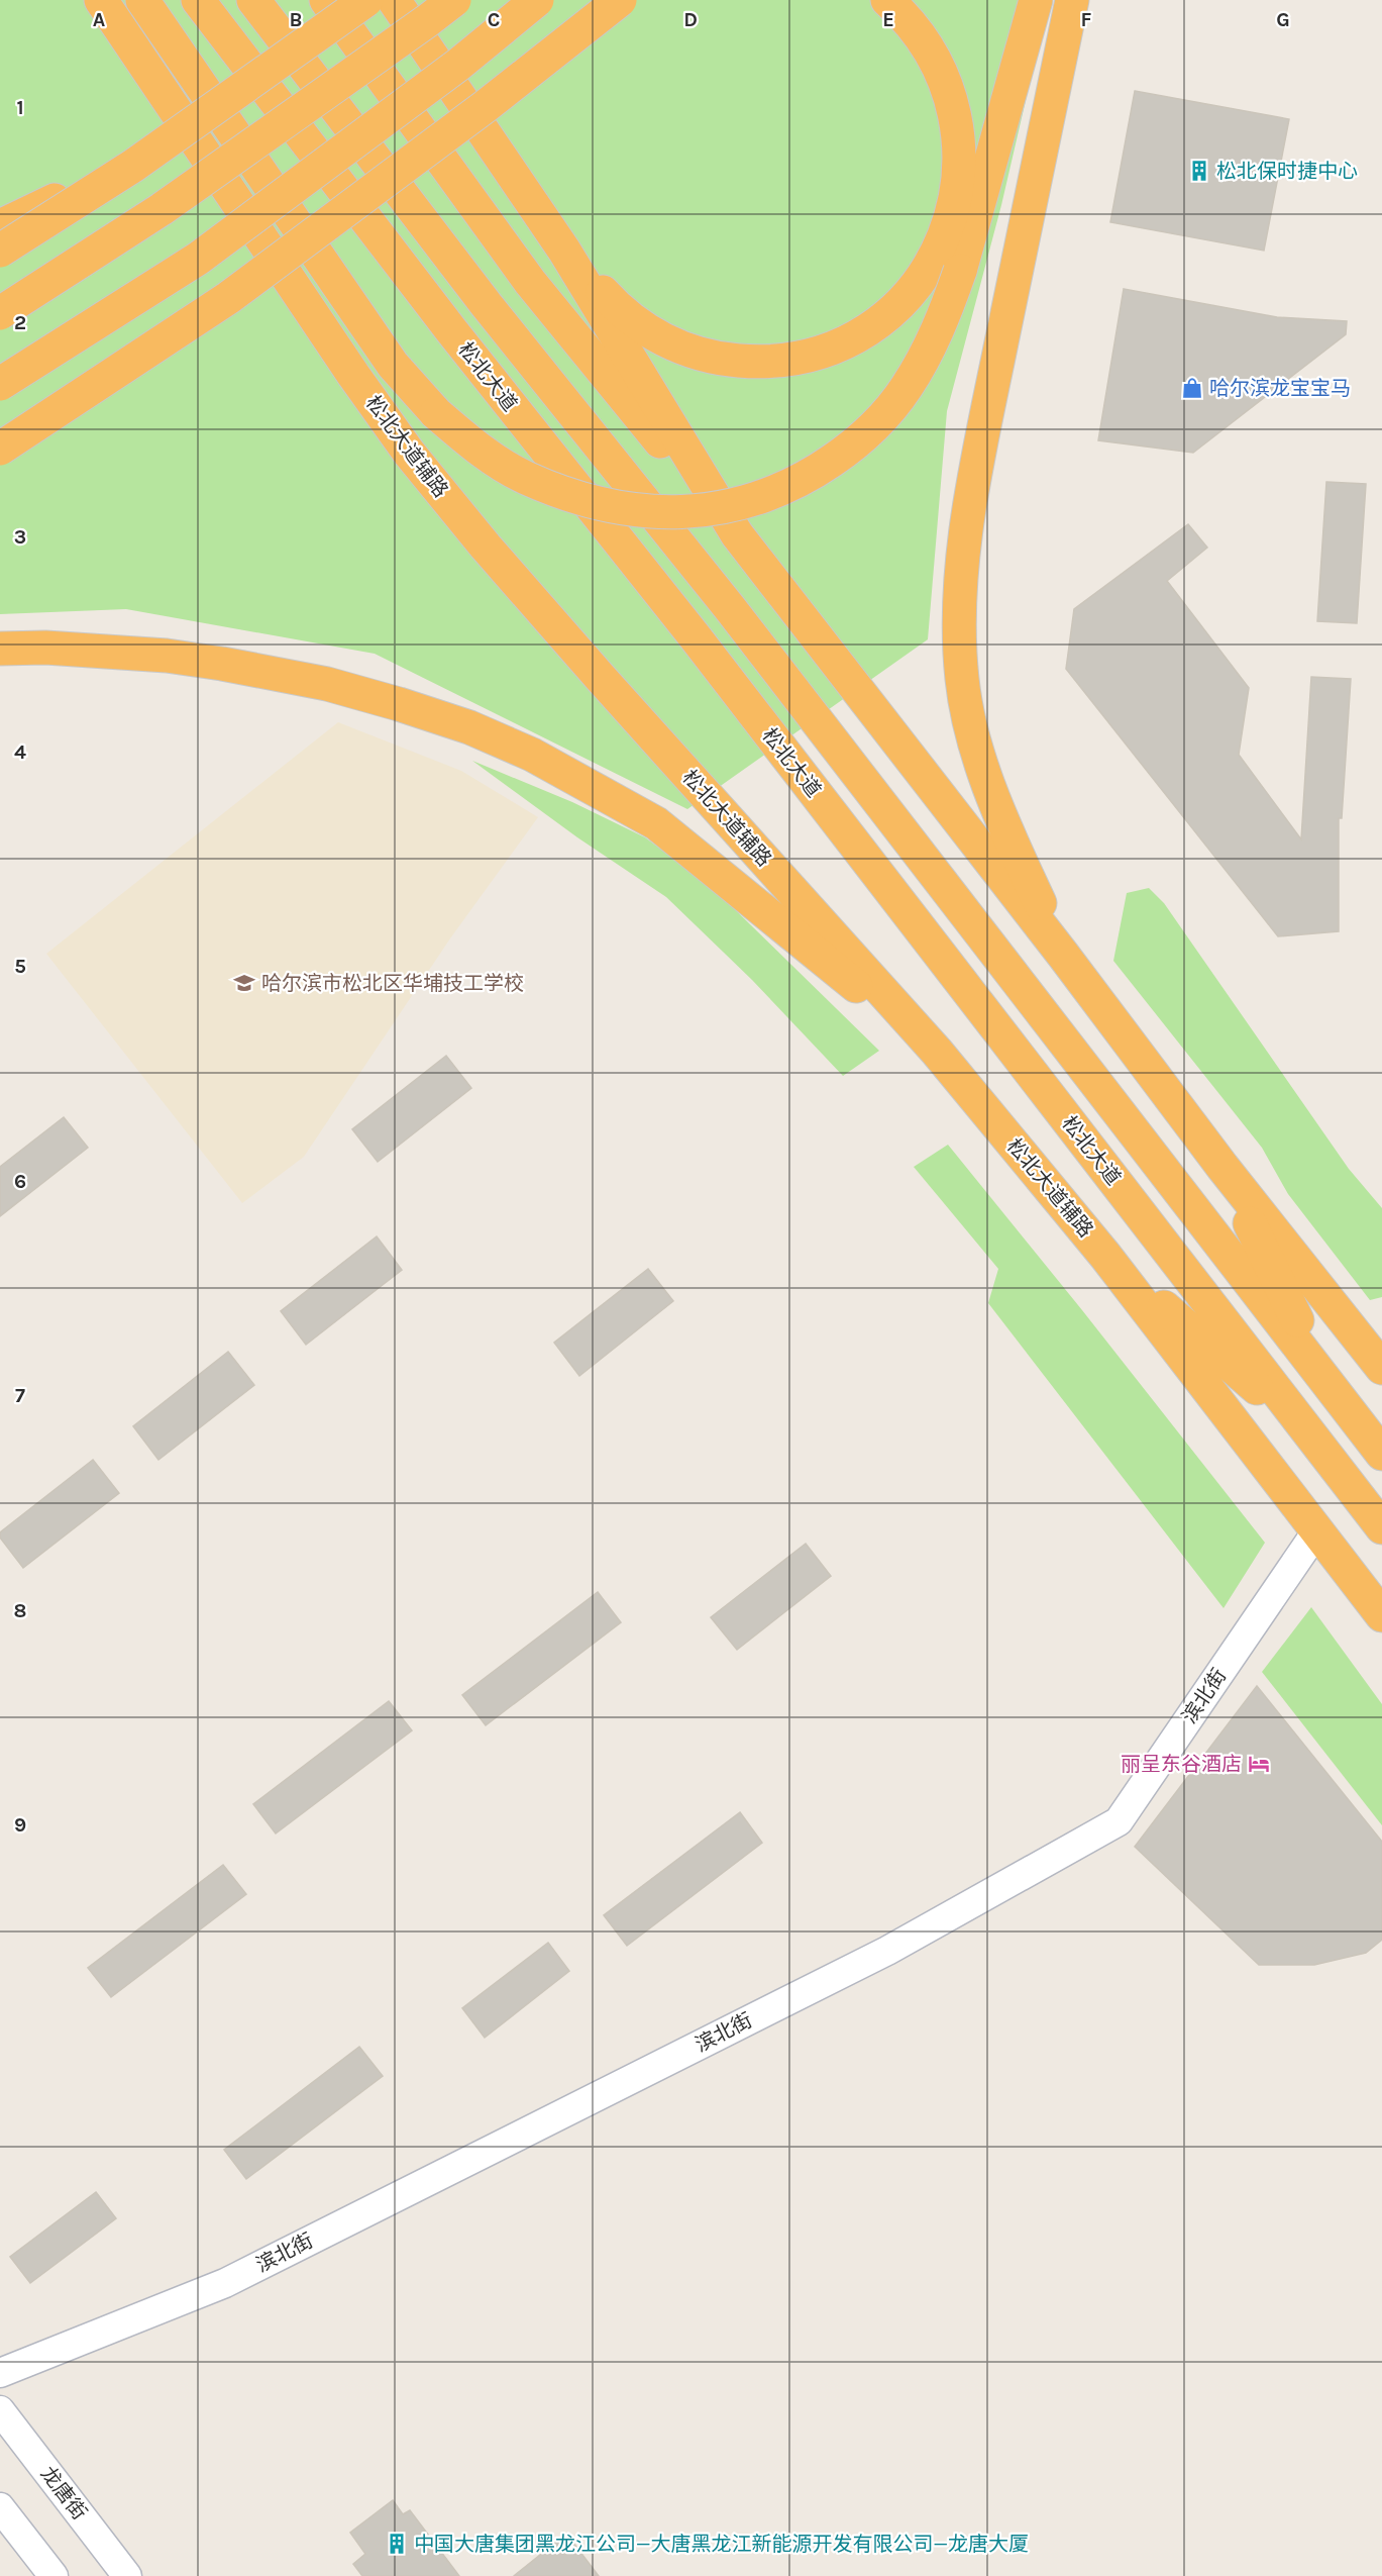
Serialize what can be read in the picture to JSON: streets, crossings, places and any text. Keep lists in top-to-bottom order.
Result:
{
  "streets": {
    "highway": ["松北大道", "松北大道辅路"],
    "street": ["滨北街", "龙唐街"]
  },
  "crossings": [
    ["松北大道辅路", "滨北街"]
  ],
  "places": {
    "building": ["松北保时捷中心", "中国大唐集团黑龙江公司—大唐黑龙江新能源开发有限公司—龙唐大厦"],
    "shop": ["哈尔滨龙宝宝马"],
    "school or university": ["哈尔滨市松北区华埔技工学校"],
    "hotel": ["丽呈东谷酒店"]
  },
  "grid": {
    "columns": [
      "A",
      "B",
      "C",
      "D",
      "E",
      "F",
      "G"
    ],
    "rows": [
      "1",
      "2",
      "3",
      "4",
      "5",
      "6",
      "7",
      "8",
      "9"
    ]
  }
}
